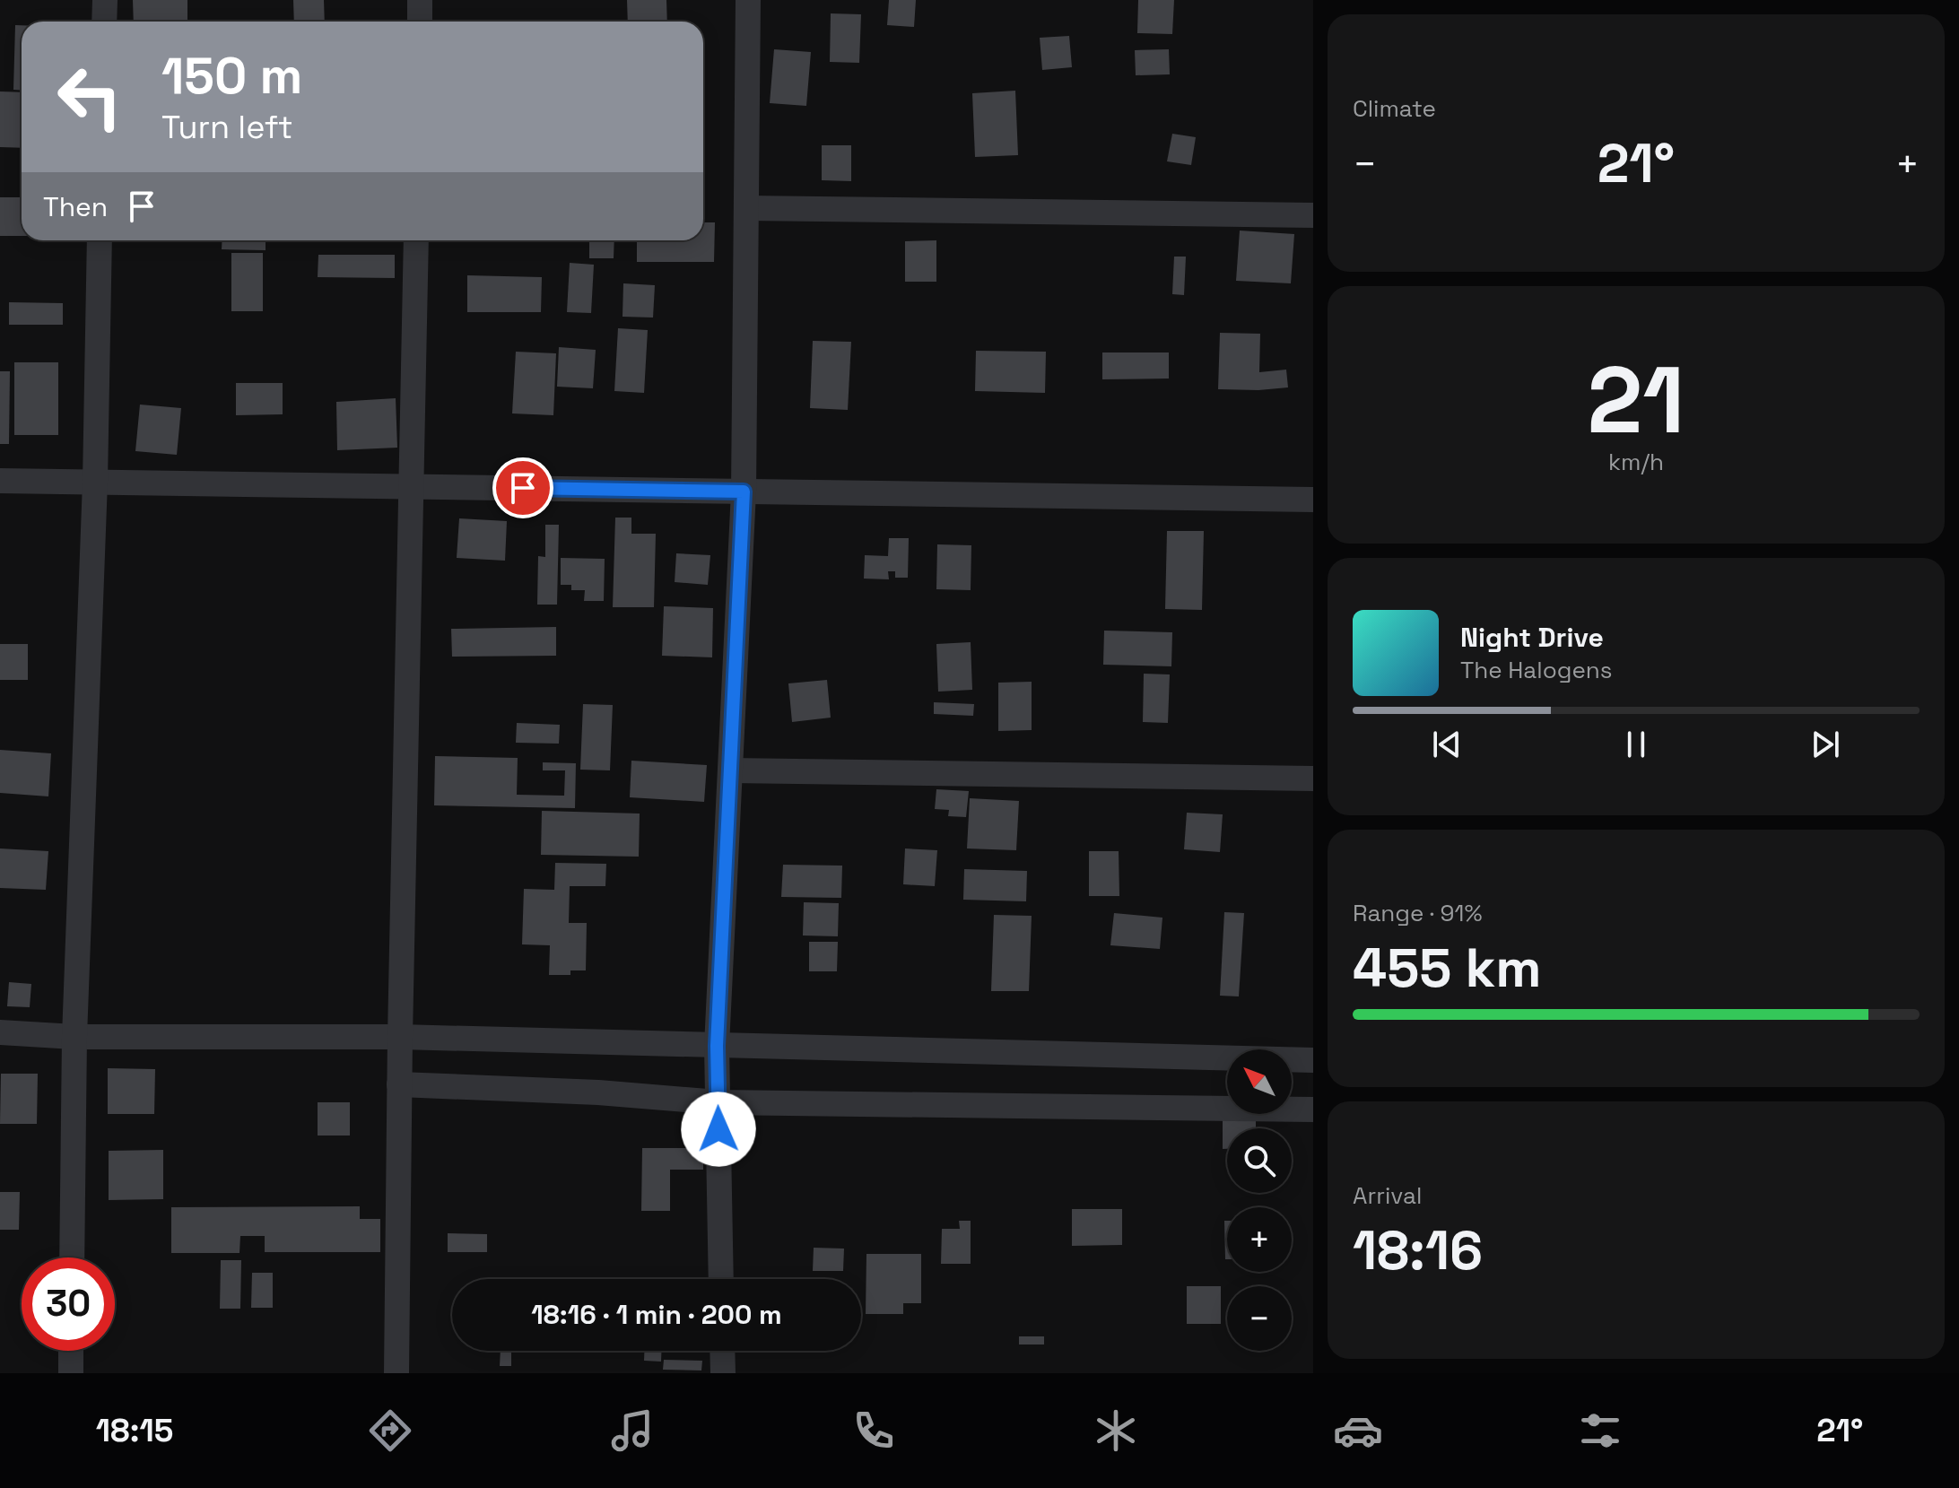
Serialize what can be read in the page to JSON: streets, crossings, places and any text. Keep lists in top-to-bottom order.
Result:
{
  "north": "top left",
  "page": {
    "tile": [
      "Climate",
      ["21", "km/h"],
      ["Range · 91%", "455 km"],
      ["Arrival", "18:16"]
    ],
    "turn": ["150 m", "Turn left"],
    "heat": ["−", "21°", "+"],
    "then": "Then",
    "song": ["Night Drive", "The Halogens"],
    "map_buttons": ["+", "−"],
    "limit": "30",
    "trip": "18:16 · 1 min · 200 m",
    "tabs": ["18:15", "21°"]
  }
}
